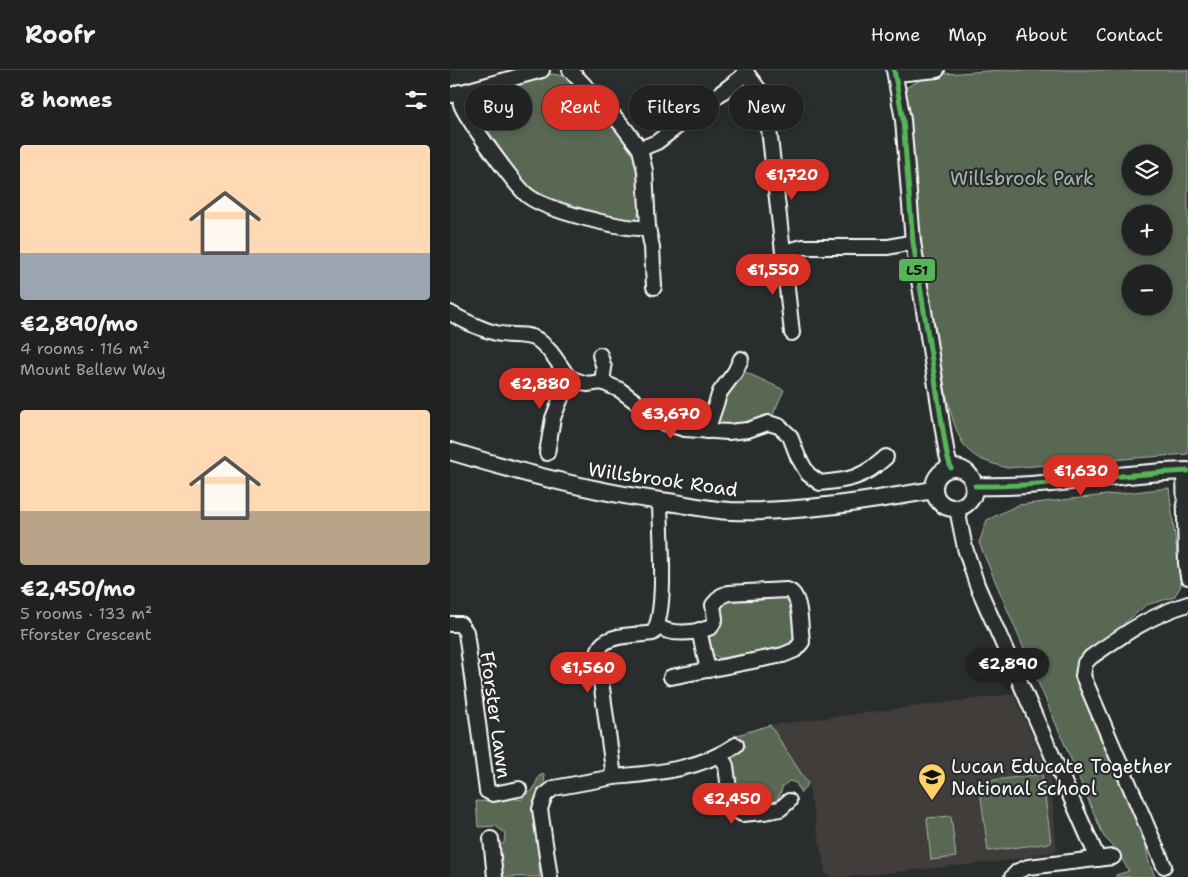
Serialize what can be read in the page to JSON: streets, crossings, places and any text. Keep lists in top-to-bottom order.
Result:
{
  "streets": {
    "street": ["Willsbrook Road", "Fforster Lawn"]
  },
  "parks": ["Willsbrook Park"],
  "places": {
    "school or university": ["Lucan Educate Together National School"]
  },
  "lines": ["transit line L51"],
  "page": {
    "header": "Roofr",
    "nav": [
      "Home",
      "Map",
      "About",
      "Contact"
    ],
    "heading": "8 homes",
    "chip": [
      "Buy",
      "Rent",
      "Filters",
      "New"
    ],
    "list": [
      {
        "name": "€2,890/mo",
        "note": "4 rooms · 116 m² · Mount Bellew Way"
      },
      {
        "name": "€2,450/mo",
        "note": "5 rooms · 133 m² · Fforster Crescent"
      }
    ],
    "map_buttons": ["+", "−"],
    "price": [
      "€1,720",
      "€1,550",
      "€2,880",
      "€3,670",
      "€1,630",
      "€2,890",
      "€1,560",
      "€2,450"
    ]
  }
}
